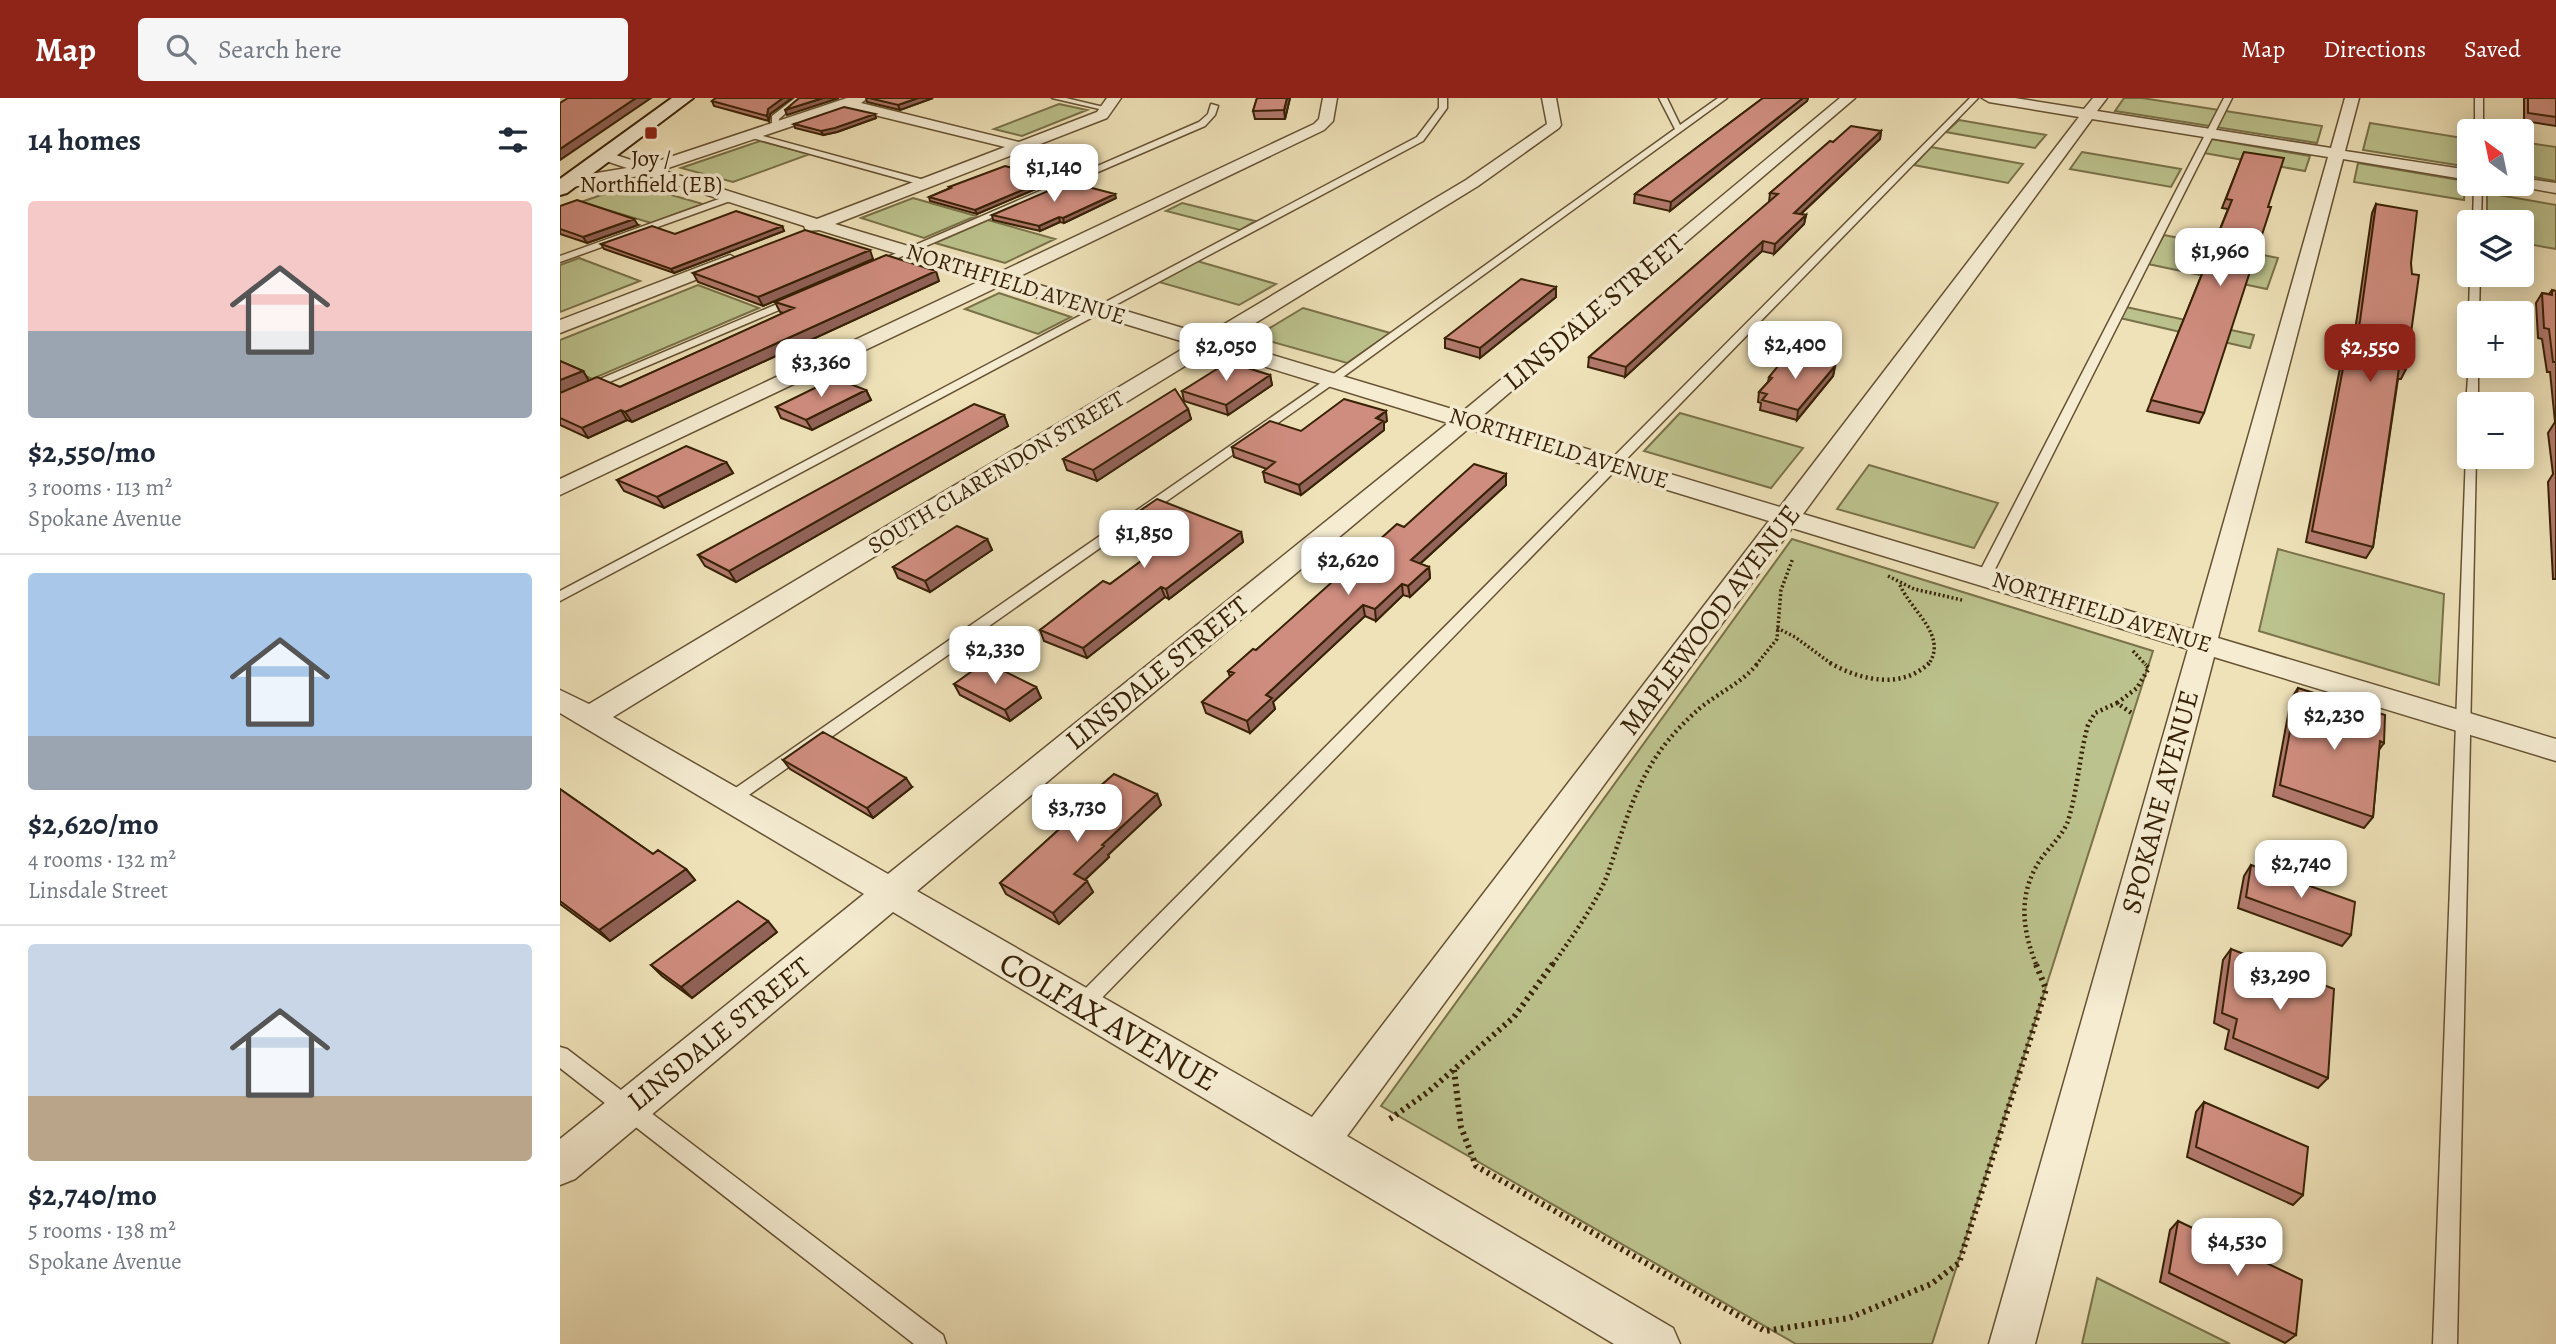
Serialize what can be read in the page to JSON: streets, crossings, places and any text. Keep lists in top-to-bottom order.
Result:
{
  "streets": {
    "street": [
      "NORTHFIELD AVENUE",
      "LINSDALE STREET",
      "SOUTH CLARENDON STREET",
      "MAPLEWOOD AVENUE",
      "SPOKANE AVENUE",
      "COLFAX AVENUE"
    ]
  },
  "crossings": [
    ["NORTHFIELD AVENUE", "LINSDALE STREET"],
    ["NORTHFIELD AVENUE", "SOUTH CLARENDON STREET"],
    ["NORTHFIELD AVENUE", "MAPLEWOOD AVENUE"],
    ["NORTHFIELD AVENUE", "SPOKANE AVENUE"],
    ["LINSDALE STREET", "COLFAX AVENUE"],
    ["SOUTH CLARENDON STREET", "COLFAX AVENUE"],
    ["MAPLEWOOD AVENUE", "COLFAX AVENUE"]
  ],
  "places": {
    "transit": ["Joy / Northfield (EB)"]
  },
  "north": "top left",
  "page": {
    "header": "Map",
    "search": "Search here",
    "nav": ["Map", "Directions", "Saved"],
    "heading": "14 homes",
    "map_buttons": ["+", "−"],
    "price": [
      "$1,140",
      "$1,960",
      "$2,400",
      "$2,050",
      "$2,550",
      "$3,360",
      "$1,850",
      "$2,620",
      "$2,330",
      "$2,230",
      "$3,730",
      "$2,740",
      "$3,290",
      "$4,530"
    ],
    "list": [
      {
        "name": "$2,550/mo",
        "note": "3 rooms · 113 m² · Spokane Avenue"
      },
      {
        "name": "$2,620/mo",
        "note": "4 rooms · 132 m² · Linsdale Street"
      },
      {
        "name": "$2,740/mo",
        "note": "5 rooms · 138 m² · Spokane Avenue"
      }
    ]
  }
}
